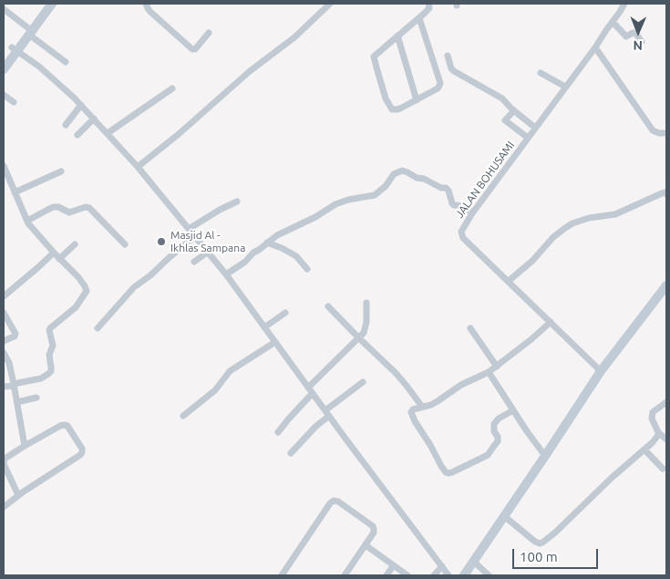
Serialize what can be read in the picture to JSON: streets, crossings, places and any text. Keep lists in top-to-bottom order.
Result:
{
  "streets": {
    "street": ["JALAN BOHUSAMI"]
  },
  "places": ["Masjid Al - Ikhlas Sampana"],
  "scale_bar": "100 m",
  "north": "bottom"
}
